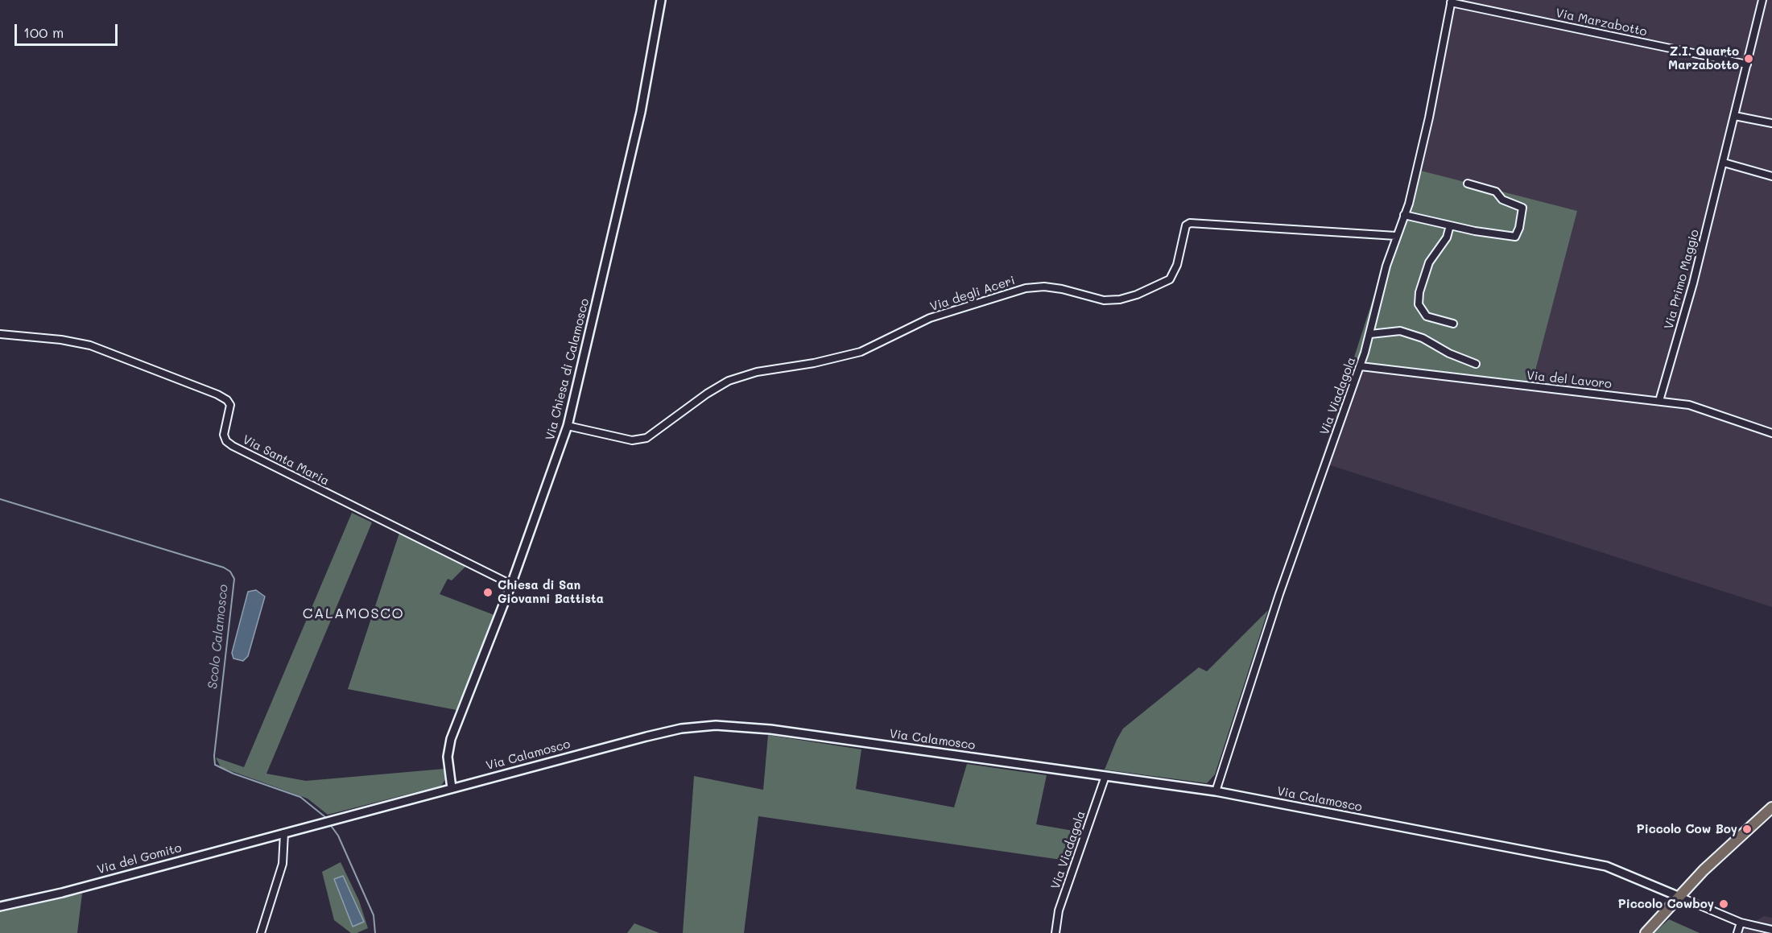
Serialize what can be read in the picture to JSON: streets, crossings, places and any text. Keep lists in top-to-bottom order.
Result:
{
  "streets": {
    "street": [
      "Via Marzabotto",
      "Via Primo Maggio",
      "Via degli Aceri",
      "Via Chiesa di Calamosco",
      "Via del Lavoro",
      "Via Viadagola",
      "Via Santa Maria",
      "Via Calamosco",
      "Via del Gomito"
    ]
  },
  "crossings": [
    ["Via Marzabotto", "Via Primo Maggio"],
    ["Via Marzabotto", "Via Viadagola"],
    ["Via Primo Maggio", "Via del Lavoro"],
    ["Via degli Aceri", "Via Chiesa di Calamosco"],
    ["Via degli Aceri", "Via Viadagola"],
    ["Via Chiesa di Calamosco", "Via Santa Maria"],
    ["Via Chiesa di Calamosco", "Via Calamosco"],
    ["Via del Lavoro", "Via Viadagola"],
    ["Via Viadagola", "Via Calamosco"],
    ["Via Calamosco", "Via del Gomito"]
  ],
  "districts": ["CALAMOSCO"],
  "water": ["Scolo Calamosco"],
  "places": [
    "Z.I. Quarto Marzabotto",
    "Chiesa di San Giovanni Battista",
    "Piccolo Cow Boy",
    "Piccolo Cowboy"
  ],
  "scale_bar": "100 m"
}
